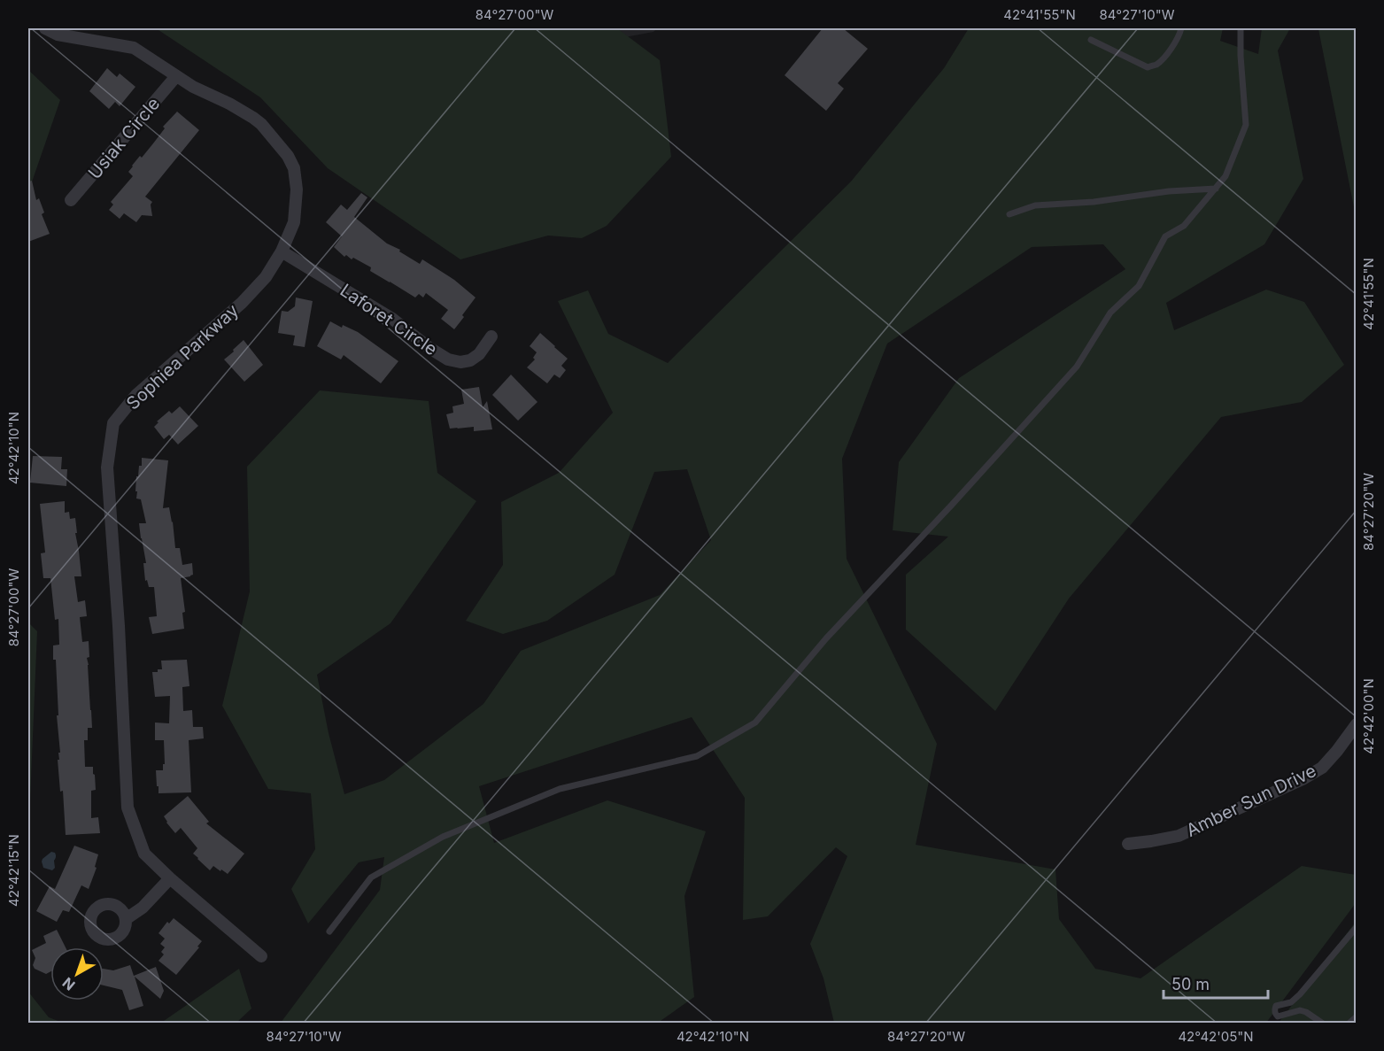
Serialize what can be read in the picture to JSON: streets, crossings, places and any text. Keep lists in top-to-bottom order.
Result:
{
  "streets": {
    "street": [
      "Usiak Circle",
      "Laforet Circle",
      "Sophiea Parkway",
      "Amber Sun Drive"
    ]
  },
  "crossings": [
    ["Usiak Circle", "Sophiea Parkway"],
    ["Laforet Circle", "Sophiea Parkway"]
  ],
  "scale_bar": "50 m",
  "north": "bottom left",
  "coordinates": [
    "84°27'00\"W",
    "42°41'55\"N",
    "84°27'10\"W",
    "42°42'10\"N",
    "84°27'20\"W",
    "42°42'00\"N",
    "42°42'15\"N",
    "42°42'05\"N"
  ]
}
